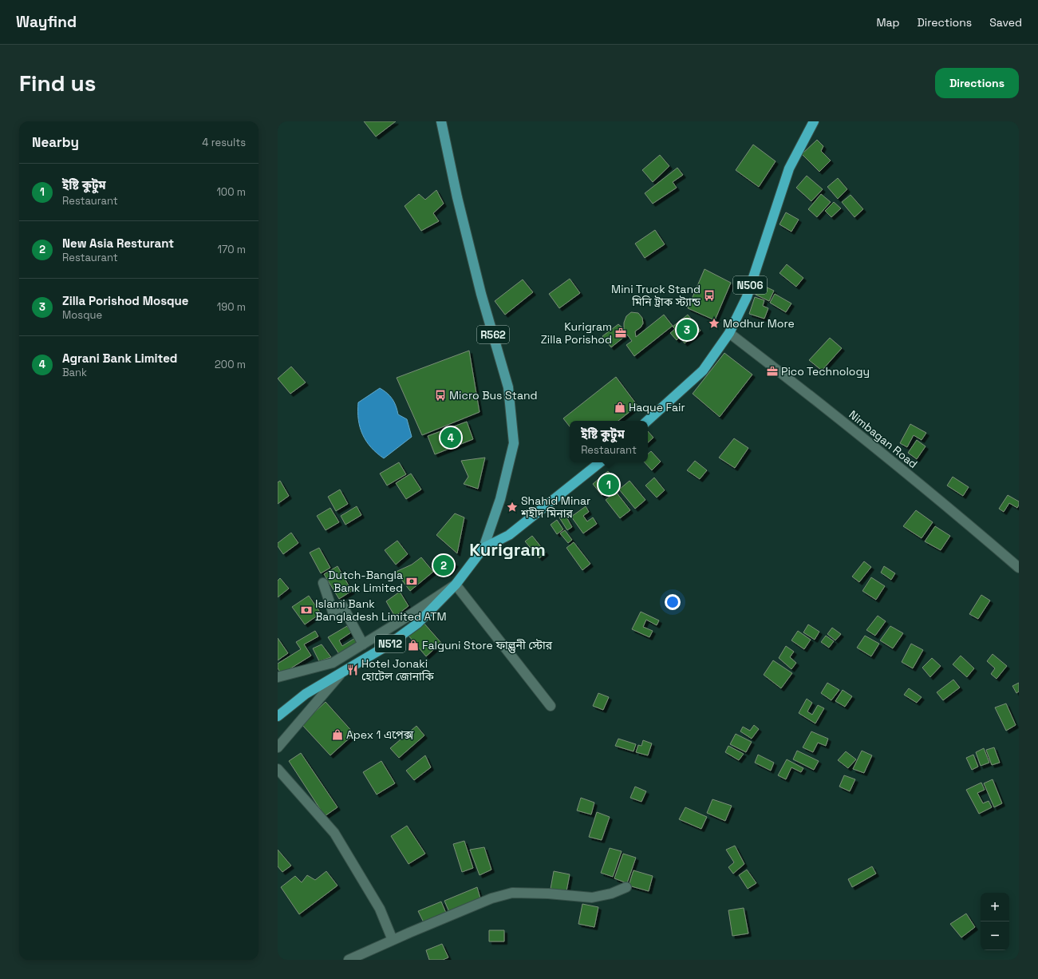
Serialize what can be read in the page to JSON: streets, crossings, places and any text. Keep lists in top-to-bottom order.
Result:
{
  "streets": {
    "highway": ["N506", "N512"],
    "main road": ["R562"],
    "street": ["Nimbagan Road"]
  },
  "crossings": [
    ["N506", "Nimbagan Road"],
    ["R562", "N512"]
  ],
  "districts": ["Kurigram"],
  "places": {
    "bus stop": ["Mini Truck Stand মিনি ট্রাক স্ট্যান্ড", "Micro Bus Stand"],
    "place": ["Modhur More", "Shahid Minar শহীদ মিনার"],
    "office": ["Kurigram Zilla Porishod", "Pico Technology"],
    "shop": ["Haque Fair", "Falguni Store ফাল্গুনী স্টোর", "Apex 1 এপেক্স"],
    "bank": ["Dutch-Bangla Bank Limited", "Islami Bank Bangladesh Limited ATM"],
    "restaurant": ["Hotel Jonaki হোটেল জোনাকি"]
  },
  "page": {
    "header": "Wayfind",
    "nav": ["Map", "Directions", "Saved"],
    "buttons": "Directions",
    "title": "Find us",
    "heading": ["Nearby", "4 results"],
    "list": [
      {
        "mark": "1",
        "name": "ইষ্টি কুটুম",
        "note": "Restaurant",
        "value": "100 m"
      },
      {
        "mark": "2",
        "name": "New Asia Resturant",
        "note": "Restaurant",
        "value": "170 m"
      },
      {
        "mark": "3",
        "name": "Zilla Porishod Mosque",
        "note": "Mosque",
        "value": "190 m"
      },
      {
        "mark": "4",
        "name": "Agrani Bank Limited",
        "note": "Bank",
        "value": "200 m"
      }
    ],
    "pins": [
      "3",
      "4",
      "1",
      "2"
    ],
    "popup": ["ইষ্টি কুটুম", "Restaurant"],
    "map_buttons": ["+", "−"]
  }
}
